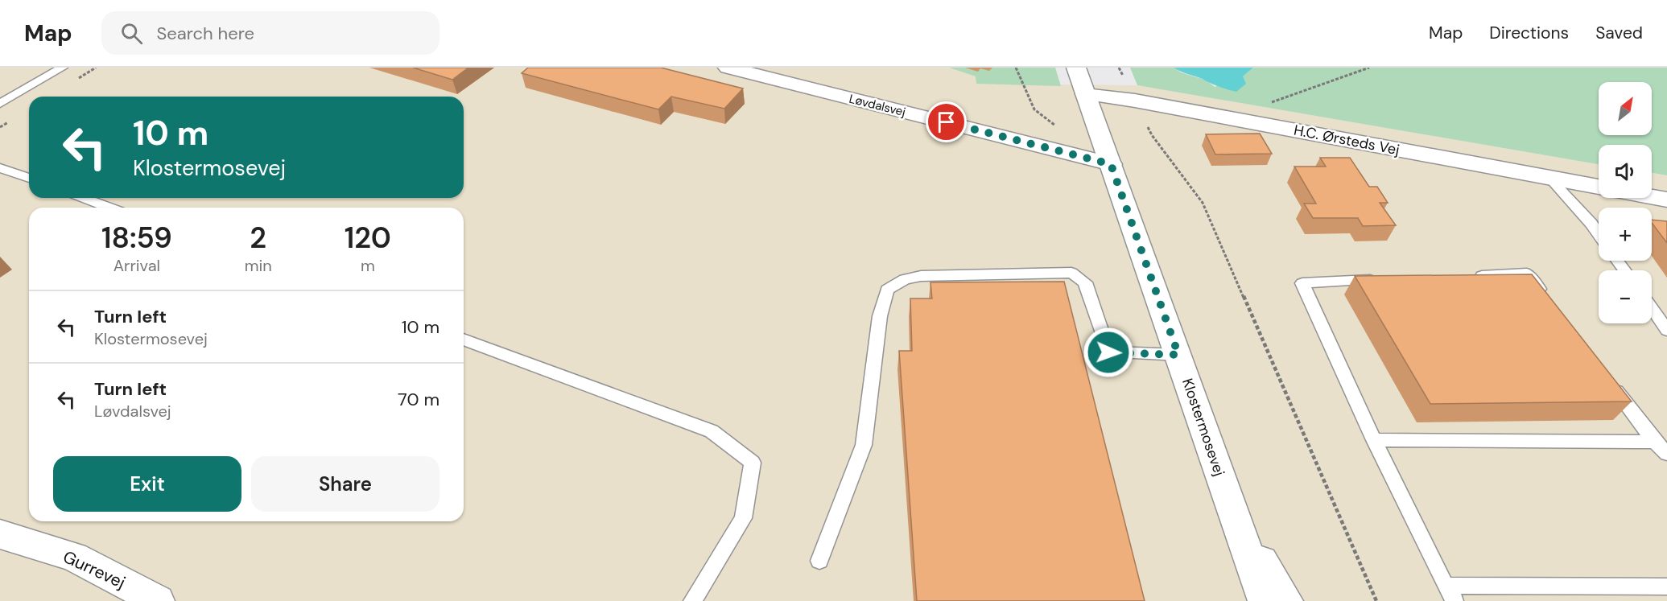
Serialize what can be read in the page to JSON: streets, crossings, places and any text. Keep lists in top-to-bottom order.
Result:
{
  "streets": {
    "street": [
      "Løvdalsvej",
      "H.C. Ørsteds Vej",
      "Klostermosevej",
      "Gurrevej"
    ]
  },
  "crossings": [
    ["Løvdalsvej", "Klostermosevej"],
    ["H.C. Ørsteds Vej", "Klostermosevej"]
  ],
  "north": "top right",
  "page": {
    "header": "Map",
    "search": "Search here",
    "nav": ["Map", "Directions", "Saved"],
    "map_buttons": ["+", "−"],
    "turn": ["10 m", "Klostermosevej"],
    "eta": [
      "18:59",
      "Arrival",
      "2",
      "min",
      "120",
      "m"
    ],
    "list": [
      {
        "name": "Turn left",
        "note": "Klostermosevej",
        "value": "10 m"
      },
      {
        "name": "Turn left",
        "note": "Løvdalsvej",
        "value": "70 m"
      }
    ],
    "buttons": ["Exit", "Share"]
  }
}
